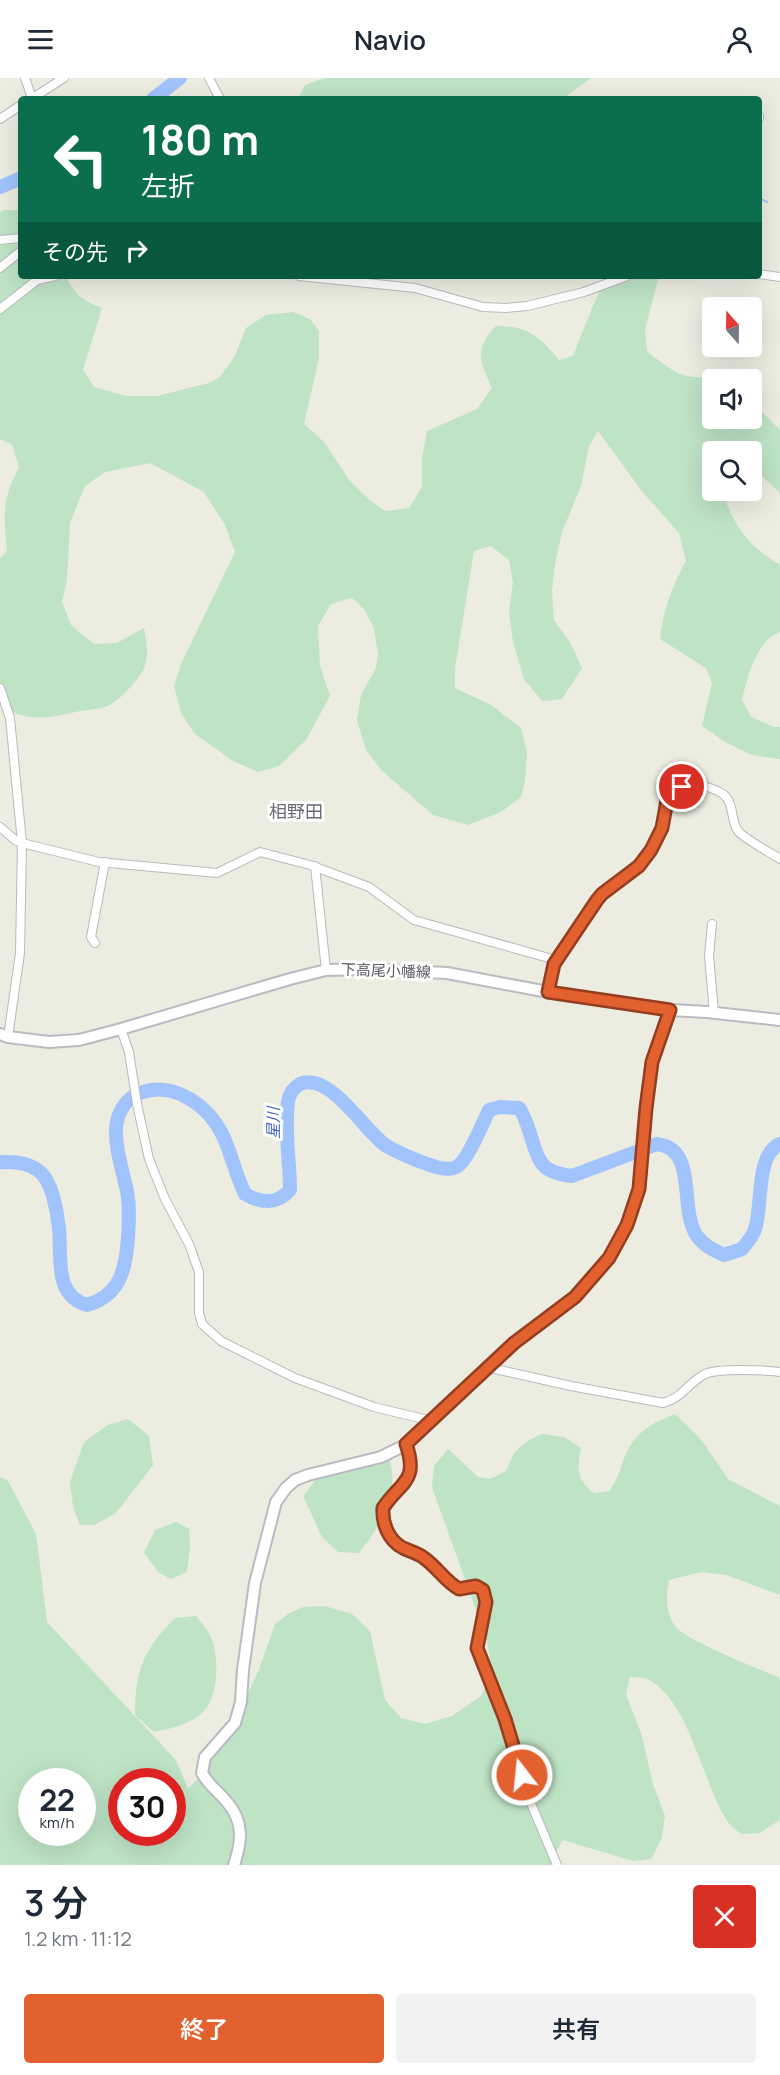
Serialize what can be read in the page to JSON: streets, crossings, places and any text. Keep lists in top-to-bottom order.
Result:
{
  "streets": {
    "street": ["下高尾小幡線"]
  },
  "districts": ["相野田"],
  "water": ["星川"],
  "north": "top",
  "page": {
    "header": "Navio",
    "turn": ["180 m", "左折"],
    "then": "その先",
    "speed": "22 km/h",
    "limit": "30",
    "heading": ["3 分", "1.2 km · 11:12"],
    "buttons": ["終了", "共有"]
  }
}
